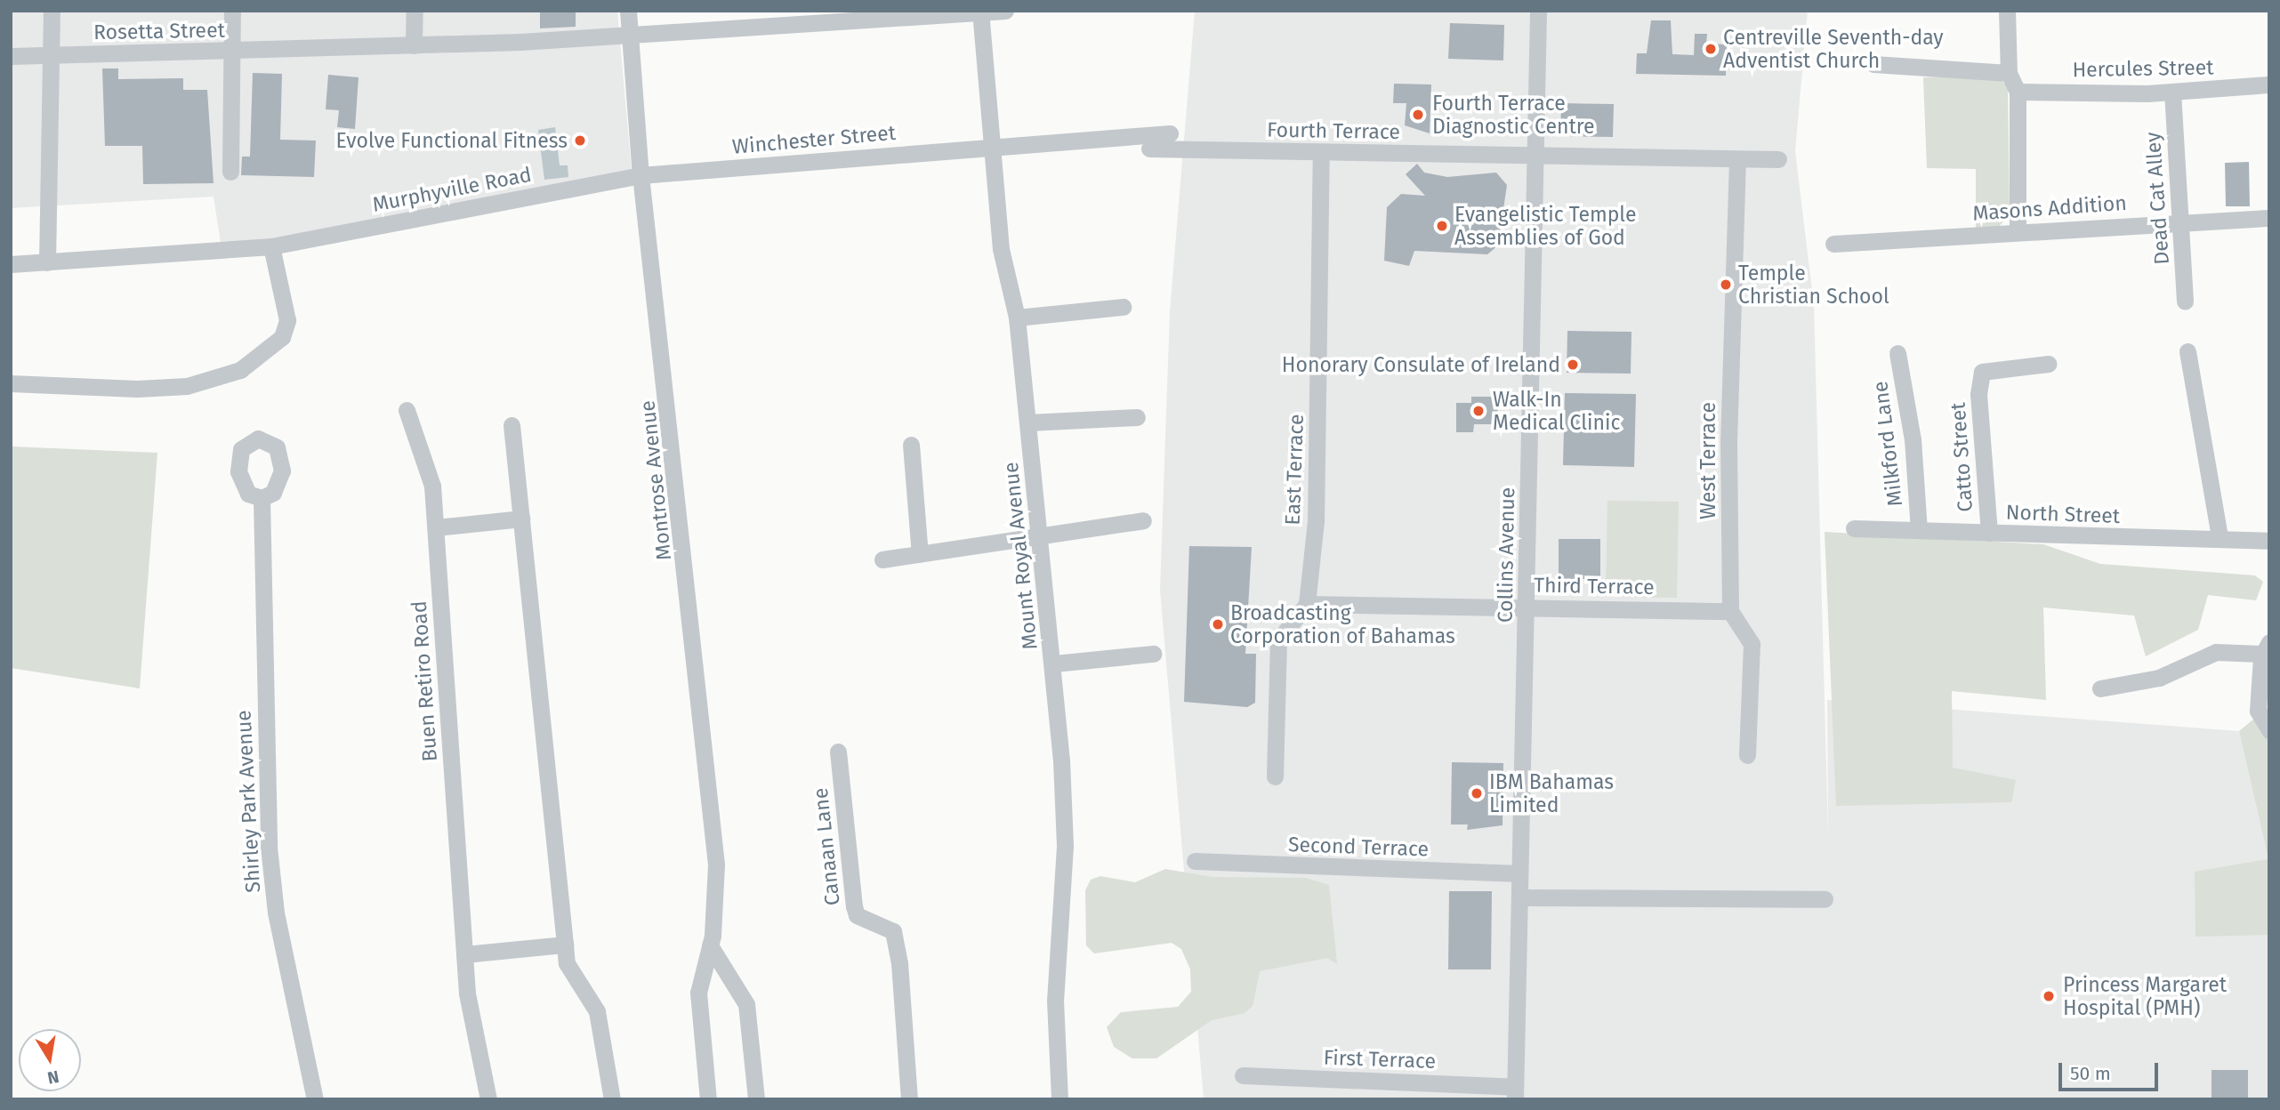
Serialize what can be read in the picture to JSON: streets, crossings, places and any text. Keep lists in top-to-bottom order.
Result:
{
  "streets": {
    "street": [
      "Rosetta Street",
      "Hercules Street",
      "Fourth Terrace",
      "Winchester Street",
      "Murphyville Road",
      "Dead Cat Alley",
      "Masons Addition",
      "Milkford Lane",
      "Catto Street",
      "West Terrace",
      "East Terrace",
      "Montrose Avenue",
      "North Street",
      "Collins Avenue",
      "Mount Royal Avenue",
      "Third Terrace",
      "Buen Retiro Road",
      "Shirley Park Avenue",
      "Canaan Lane",
      "Second Terrace",
      "First Terrace"
    ]
  },
  "crossings": [
    ["Rosetta Street", "Montrose Avenue"],
    ["Rosetta Street", "Mount Royal Avenue"],
    ["Hercules Street", "Dead Cat Alley"],
    ["Fourth Terrace", "West Terrace"],
    ["Fourth Terrace", "East Terrace"],
    ["Fourth Terrace", "Collins Avenue"],
    ["Winchester Street", "Murphyville Road"],
    ["Winchester Street", "Montrose Avenue"],
    ["Winchester Street", "Mount Royal Avenue"],
    ["Murphyville Road", "Montrose Avenue"],
    ["Dead Cat Alley", "Masons Addition"],
    ["Milkford Lane", "North Street"],
    ["Catto Street", "North Street"],
    ["West Terrace", "Third Terrace"],
    ["East Terrace", "Third Terrace"],
    ["Collins Avenue", "Third Terrace"],
    ["Collins Avenue", "Second Terrace"],
    ["Collins Avenue", "First Terrace"]
  ],
  "places": [
    "Centreville Seventh-day Adventist Church",
    "Fourth Terrace Diagnostic Centre",
    "Evolve Functional Fitness",
    "Evangelistic Temple Assemblies of God",
    "Temple Christian School",
    "Honorary Consulate of Ireland",
    "Walk-In Medical Clinic",
    "Broadcasting Corporation of Bahamas",
    "IBM Bahamas Limited",
    "Princess Margaret Hospital (PMH)"
  ],
  "scale_bar": "50 m",
  "north": "bottom"
}
